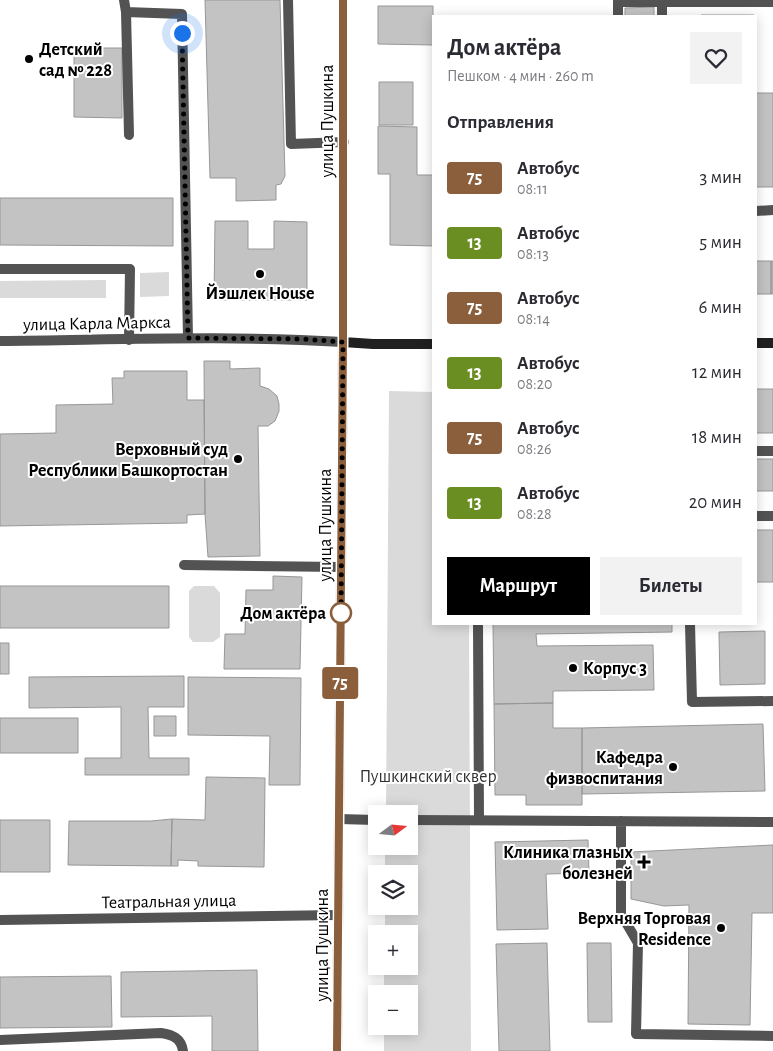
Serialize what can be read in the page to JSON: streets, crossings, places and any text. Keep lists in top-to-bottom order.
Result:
{
  "streets": {
    "main road": ["улица Пушкина", "улица Карла Маркса"],
    "street": ["Театральная улица"]
  },
  "crossings": [
    ["улица Пушкина", "улица Карла Маркса"],
    ["улица Пушкина", "Театральная улица"]
  ],
  "parks": ["Пушкинский сквер"],
  "places": {
    "other": [
      "Детский сад № 228",
      "Йэшлек House",
      "Верховный суд Республики Башкортостан",
      "Дом актёра",
      "Корпус 3",
      "Кафедра физвоспитания",
      "Верхняя Торговая Residence"
    ],
    "health": ["Клиника глазных болезней"]
  },
  "lines": ["bus line 75"],
  "north": "right",
  "page": {
    "on_map": "75",
    "heading": [
      ["Дом актёра", "Пешком · 4 мин · 260 m"],
      "Отправления"
    ],
    "list": [
      {
        "mark": "75",
        "name": "Автобус",
        "note": "08:11",
        "value": "3 мин"
      },
      {
        "mark": "13",
        "name": "Автобус",
        "note": "08:13",
        "value": "5 мин"
      },
      {
        "mark": "75",
        "name": "Автобус",
        "note": "08:14",
        "value": "6 мин"
      },
      {
        "mark": "13",
        "name": "Автобус",
        "note": "08:20",
        "value": "12 мин"
      },
      {
        "mark": "75",
        "name": "Автобус",
        "note": "08:26",
        "value": "18 мин"
      },
      {
        "mark": "13",
        "name": "Автобус",
        "note": "08:28",
        "value": "20 мин"
      }
    ],
    "buttons": ["Маршрут", "Билеты"],
    "map_buttons": ["+", "−"]
  }
}
